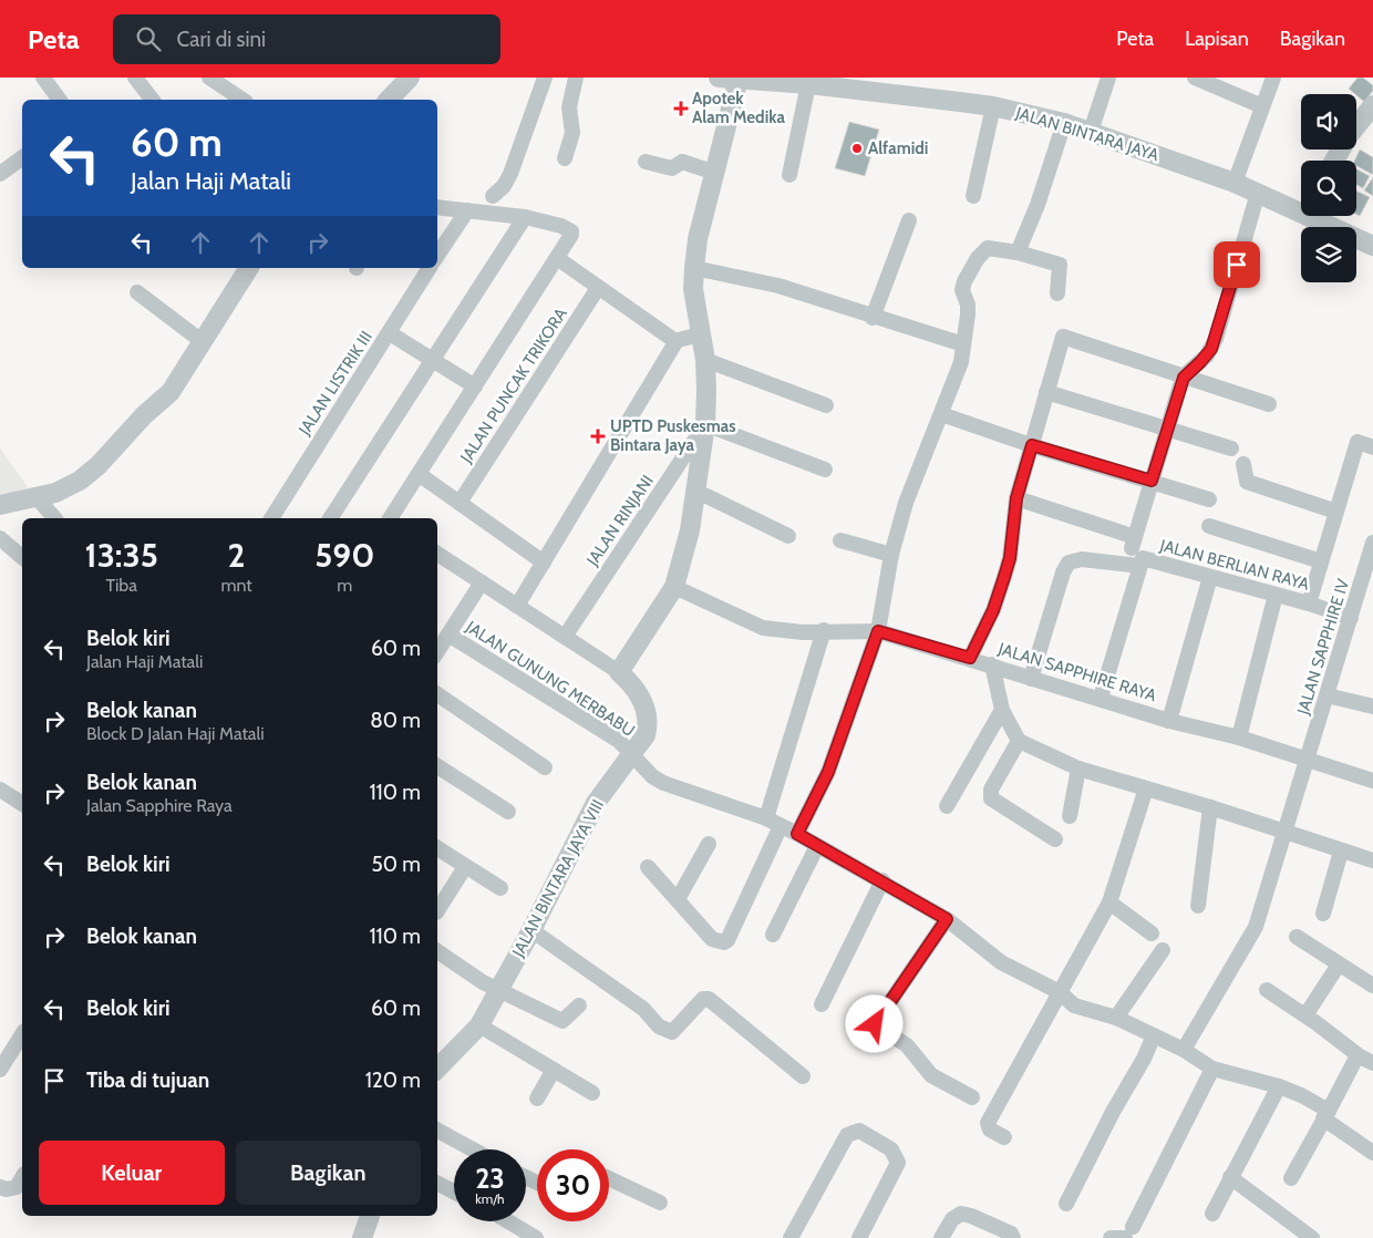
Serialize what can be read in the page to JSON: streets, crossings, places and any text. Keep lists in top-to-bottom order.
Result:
{
  "streets": {
    "street": [
      "JALAN BINTARA JAYA",
      "JALAN LISTRIK III",
      "JALAN PUNCAK TRIKORA",
      "JALAN RINJANI",
      "JALAN BERLIAN RAYA",
      "JALAN SAPPHIRE IV",
      "JALAN SAPPHIRE RAYA",
      "JALAN GUNUNG MERBABU",
      "JALAN BINTARA JAYA VIII"
    ]
  },
  "crossings": [
    ["JALAN BERLIAN RAYA", "JALAN SAPPHIRE IV"],
    ["JALAN BERLIAN RAYA", "JALAN SAPPHIRE RAYA"],
    ["JALAN SAPPHIRE IV", "JALAN SAPPHIRE RAYA"],
    ["JALAN SAPPHIRE IV", "JALAN GUNUNG MERBABU"],
    ["JALAN GUNUNG MERBABU", "JALAN BINTARA JAYA VIII"]
  ],
  "places": {
    "health": ["Apotek Alam Medika", "UPTD Puskesmas Bintara Jaya"],
    "other": ["Alfamidi"]
  },
  "page": {
    "header": "Peta",
    "search": "Cari di sini",
    "nav": ["Peta", "Lapisan", "Bagikan"],
    "turn": ["60 m", "Jalan Haji Matali"],
    "eta": [
      "13:35",
      "Tiba",
      "2",
      "mnt",
      "590",
      "m"
    ],
    "list": [
      {
        "name": "Belok kiri",
        "note": "Jalan Haji Matali",
        "value": "60 m"
      },
      {
        "name": "Belok kanan",
        "note": "Block D Jalan Haji Matali",
        "value": "80 m"
      },
      {
        "name": "Belok kanan",
        "note": "Jalan Sapphire Raya",
        "value": "110 m"
      },
      {
        "name": "Belok kiri",
        "value": "50 m"
      },
      {
        "name": "Belok kanan",
        "value": "110 m"
      },
      {
        "name": "Belok kiri",
        "value": "60 m"
      },
      {
        "name": "Tiba di tujuan",
        "value": "120 m"
      }
    ],
    "buttons": ["Keluar", "Bagikan"],
    "speed": "23 km/h",
    "limit": "30"
  }
}
